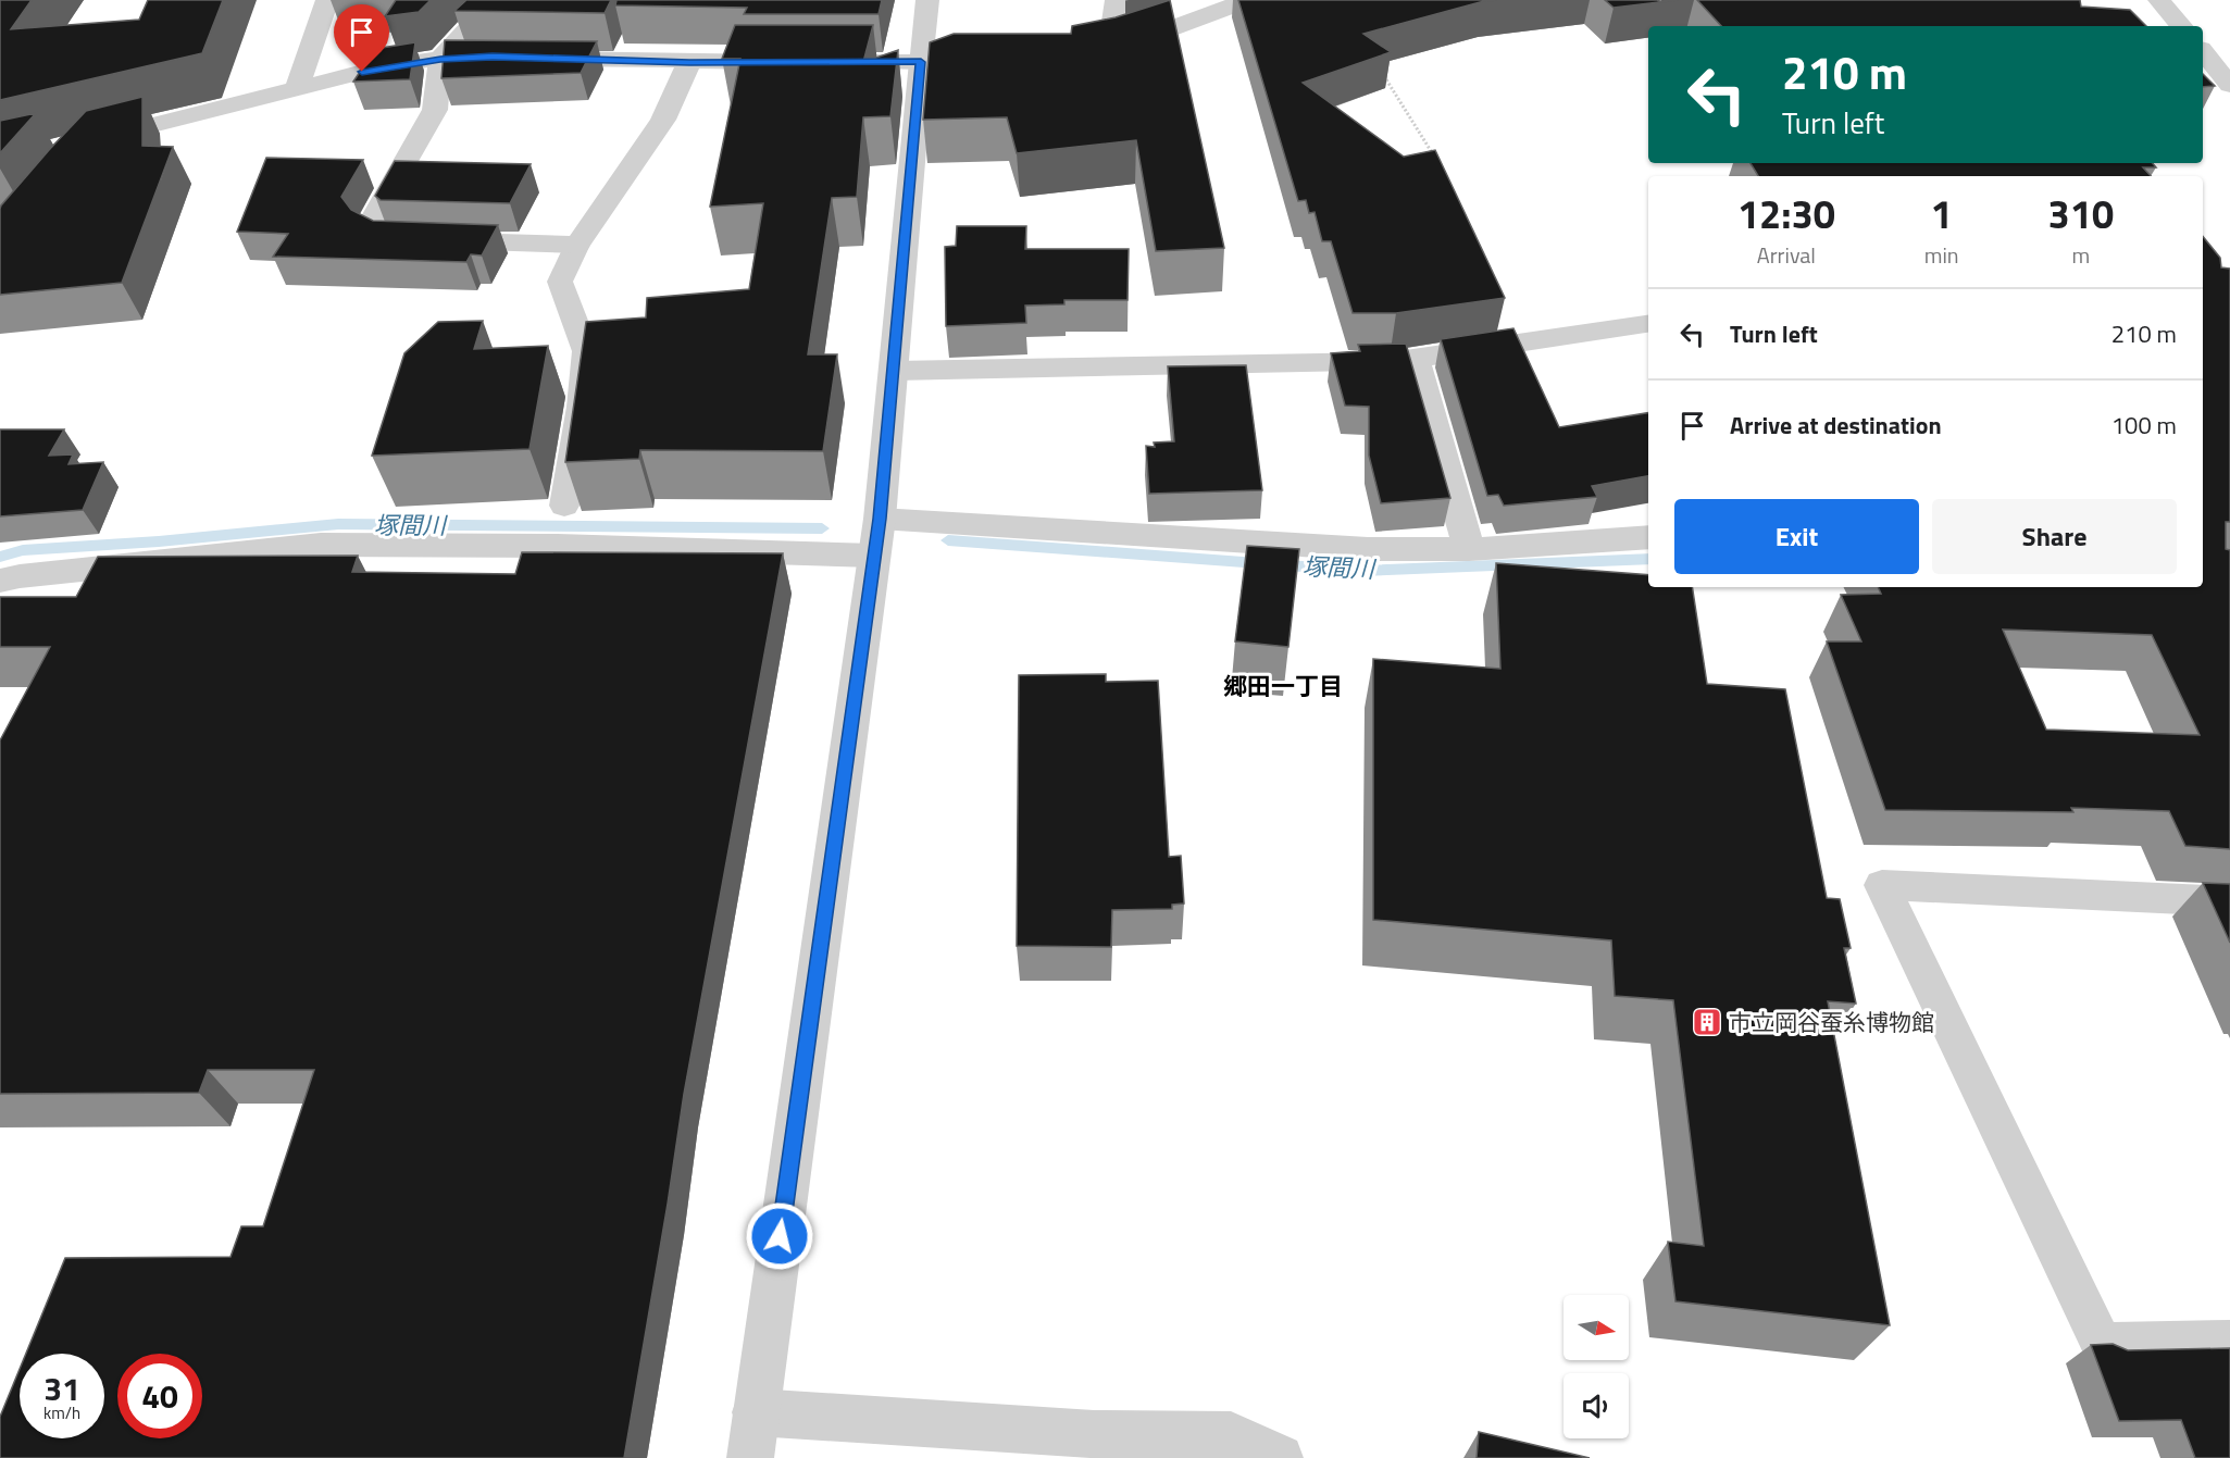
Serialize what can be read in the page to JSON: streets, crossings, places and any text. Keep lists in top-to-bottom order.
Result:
{
  "districts": ["郷田一丁目"],
  "water": ["塚間川"],
  "places": {
    "building": ["市立岡谷蚕糸博物館"]
  },
  "north": "right",
  "page": {
    "turn": ["210 m", "Turn left"],
    "eta": [
      "12:30",
      "Arrival",
      "1",
      "min",
      "310",
      "m"
    ],
    "list": [
      {
        "name": "Turn left",
        "value": "210 m"
      },
      {
        "name": "Arrive at destination",
        "value": "100 m"
      }
    ],
    "buttons": ["Exit", "Share"],
    "speed": "31 km/h",
    "limit": "40"
  }
}
